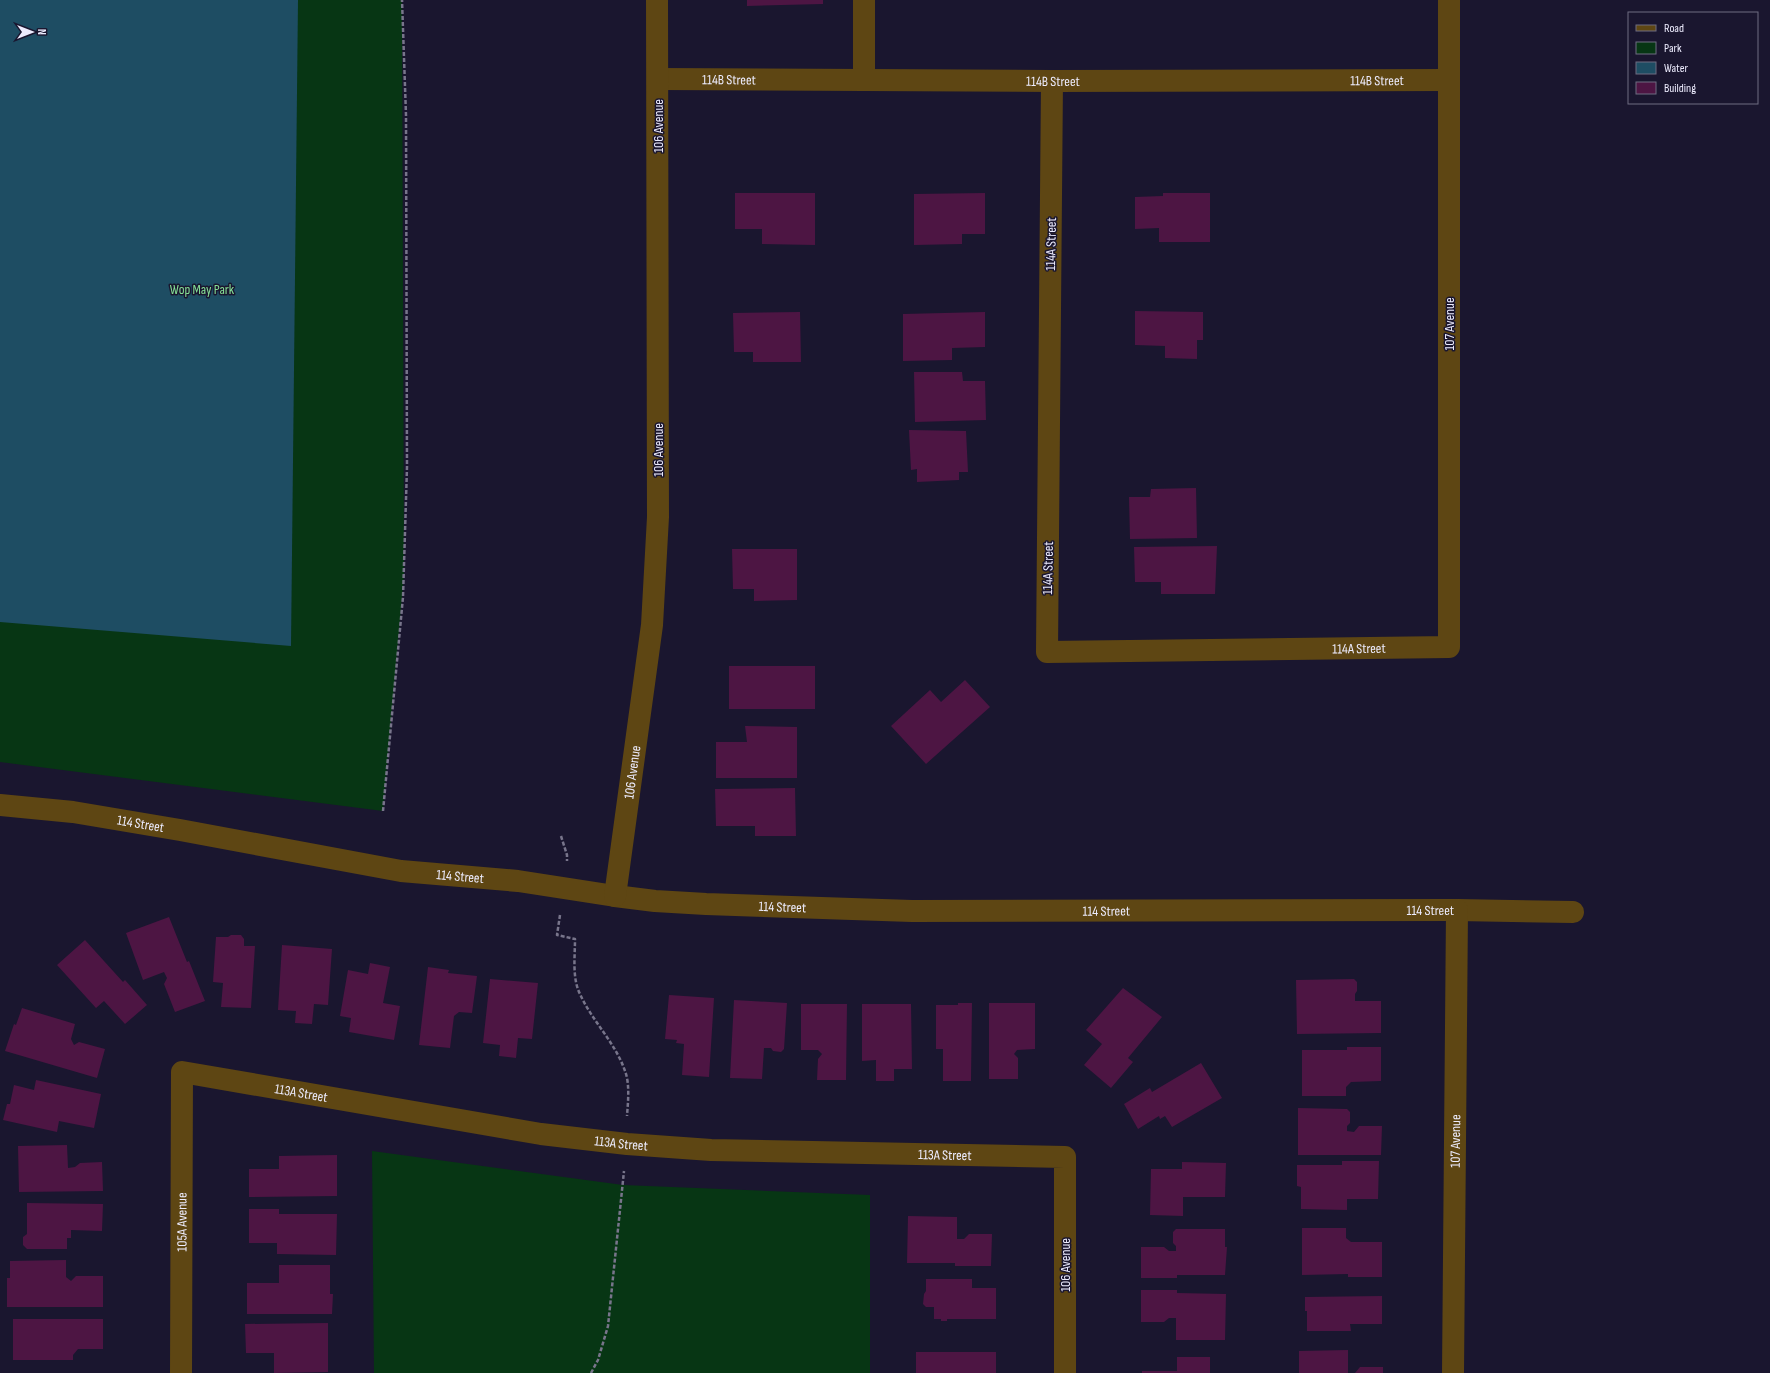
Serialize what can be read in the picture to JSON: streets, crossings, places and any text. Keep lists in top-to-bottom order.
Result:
{
  "streets": {
    "street": [
      "114B Street",
      "106 Avenue",
      "114A Street",
      "107 Avenue",
      "114 Street",
      "113A Street",
      "105A Avenue"
    ]
  },
  "crossings": [
    ["114B Street", "106 Avenue"],
    ["114B Street", "114A Street"],
    ["114B Street", "107 Avenue"],
    ["106 Avenue", "114 Street"],
    ["106 Avenue", "113A Street"],
    ["114A Street", "107 Avenue"],
    ["107 Avenue", "114 Street"],
    ["113A Street", "105A Avenue"]
  ],
  "parks": ["Wop May Park"],
  "legend": [
    "Road",
    "Park",
    "Water",
    "Building"
  ],
  "north": "right"
}
